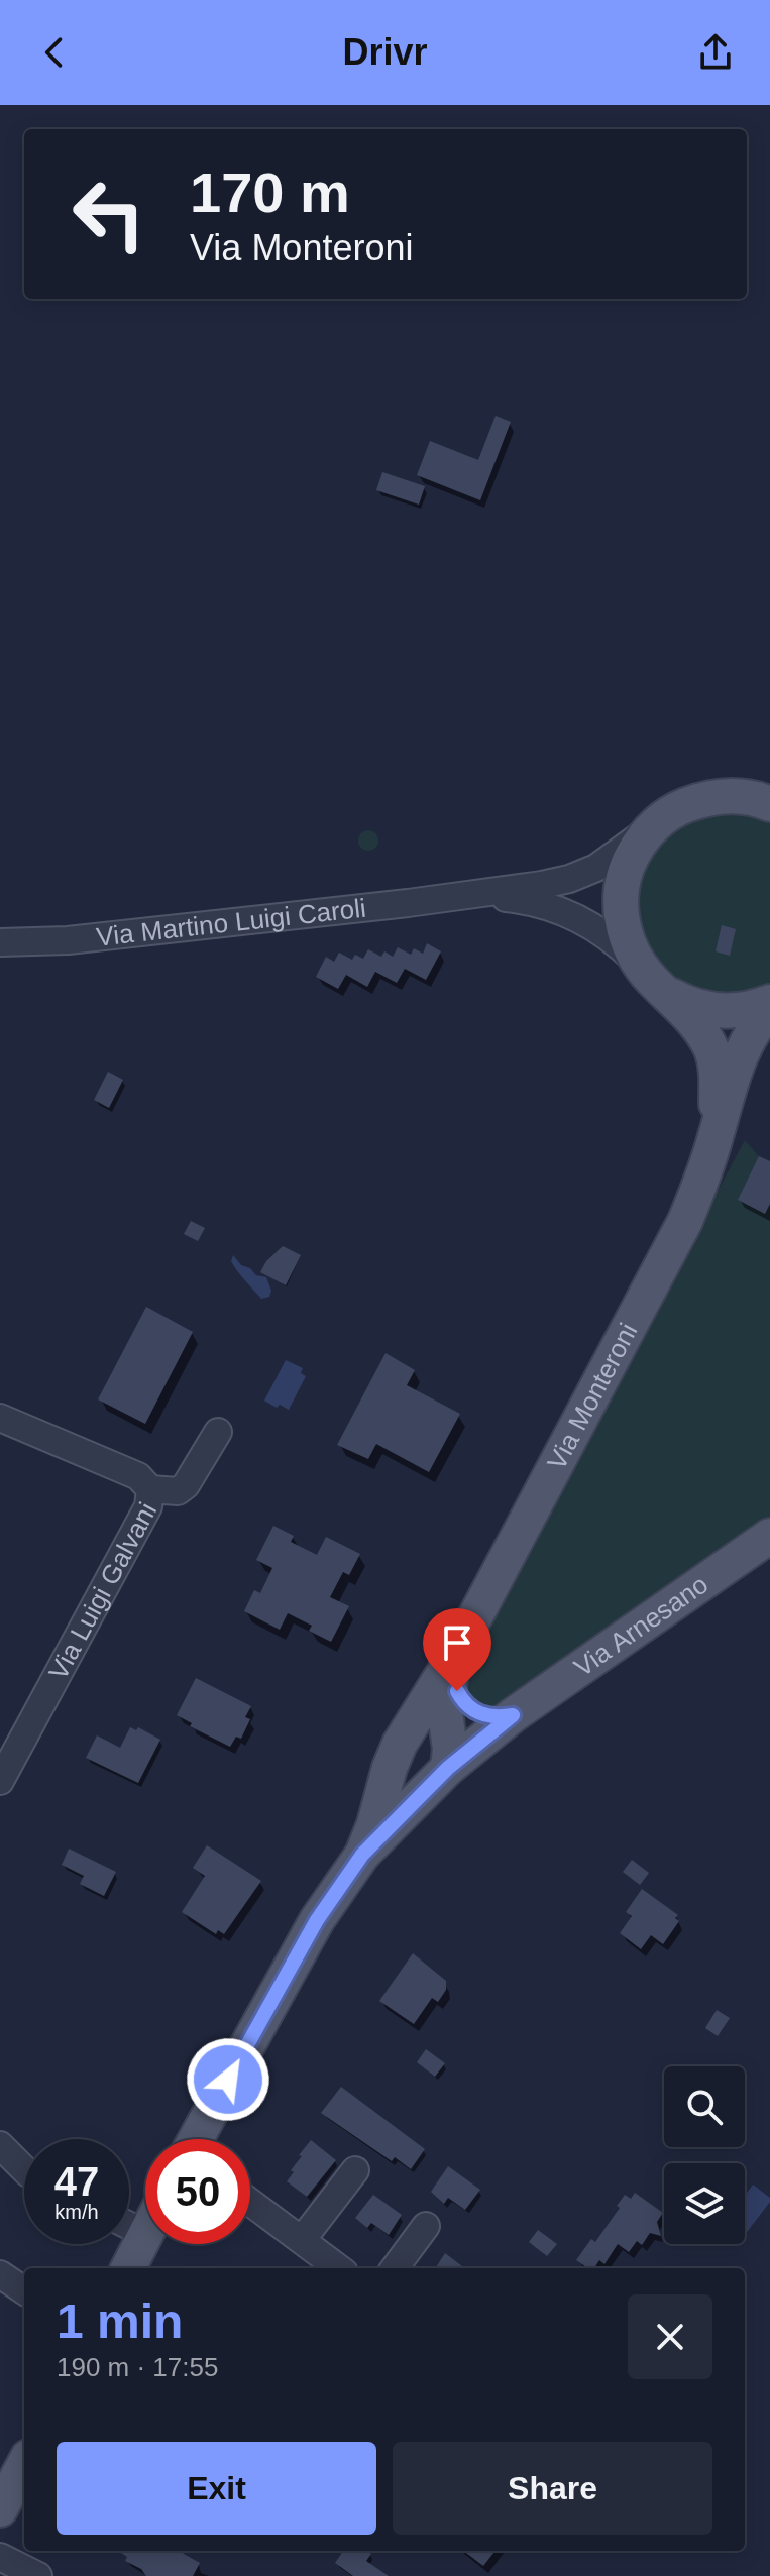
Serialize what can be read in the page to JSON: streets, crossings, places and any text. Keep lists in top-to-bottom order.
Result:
{
  "streets": {
    "main road": ["Via Monteroni", "Via Arnesano"],
    "street": ["Via Martino Luigi Caroli", "Via Luigi Galvani"]
  },
  "crossings": [
    ["Via Martino Luigi Caroli", "Via Monteroni"],
    ["Via Monteroni", "Via Arnesano"]
  ],
  "page": {
    "header": "Drivr",
    "turn": ["170 m", "Via Monteroni"],
    "speed": "47 km/h",
    "limit": "50",
    "heading": ["1 min", "190 m · 17:55"],
    "buttons": ["Exit", "Share"]
  }
}
